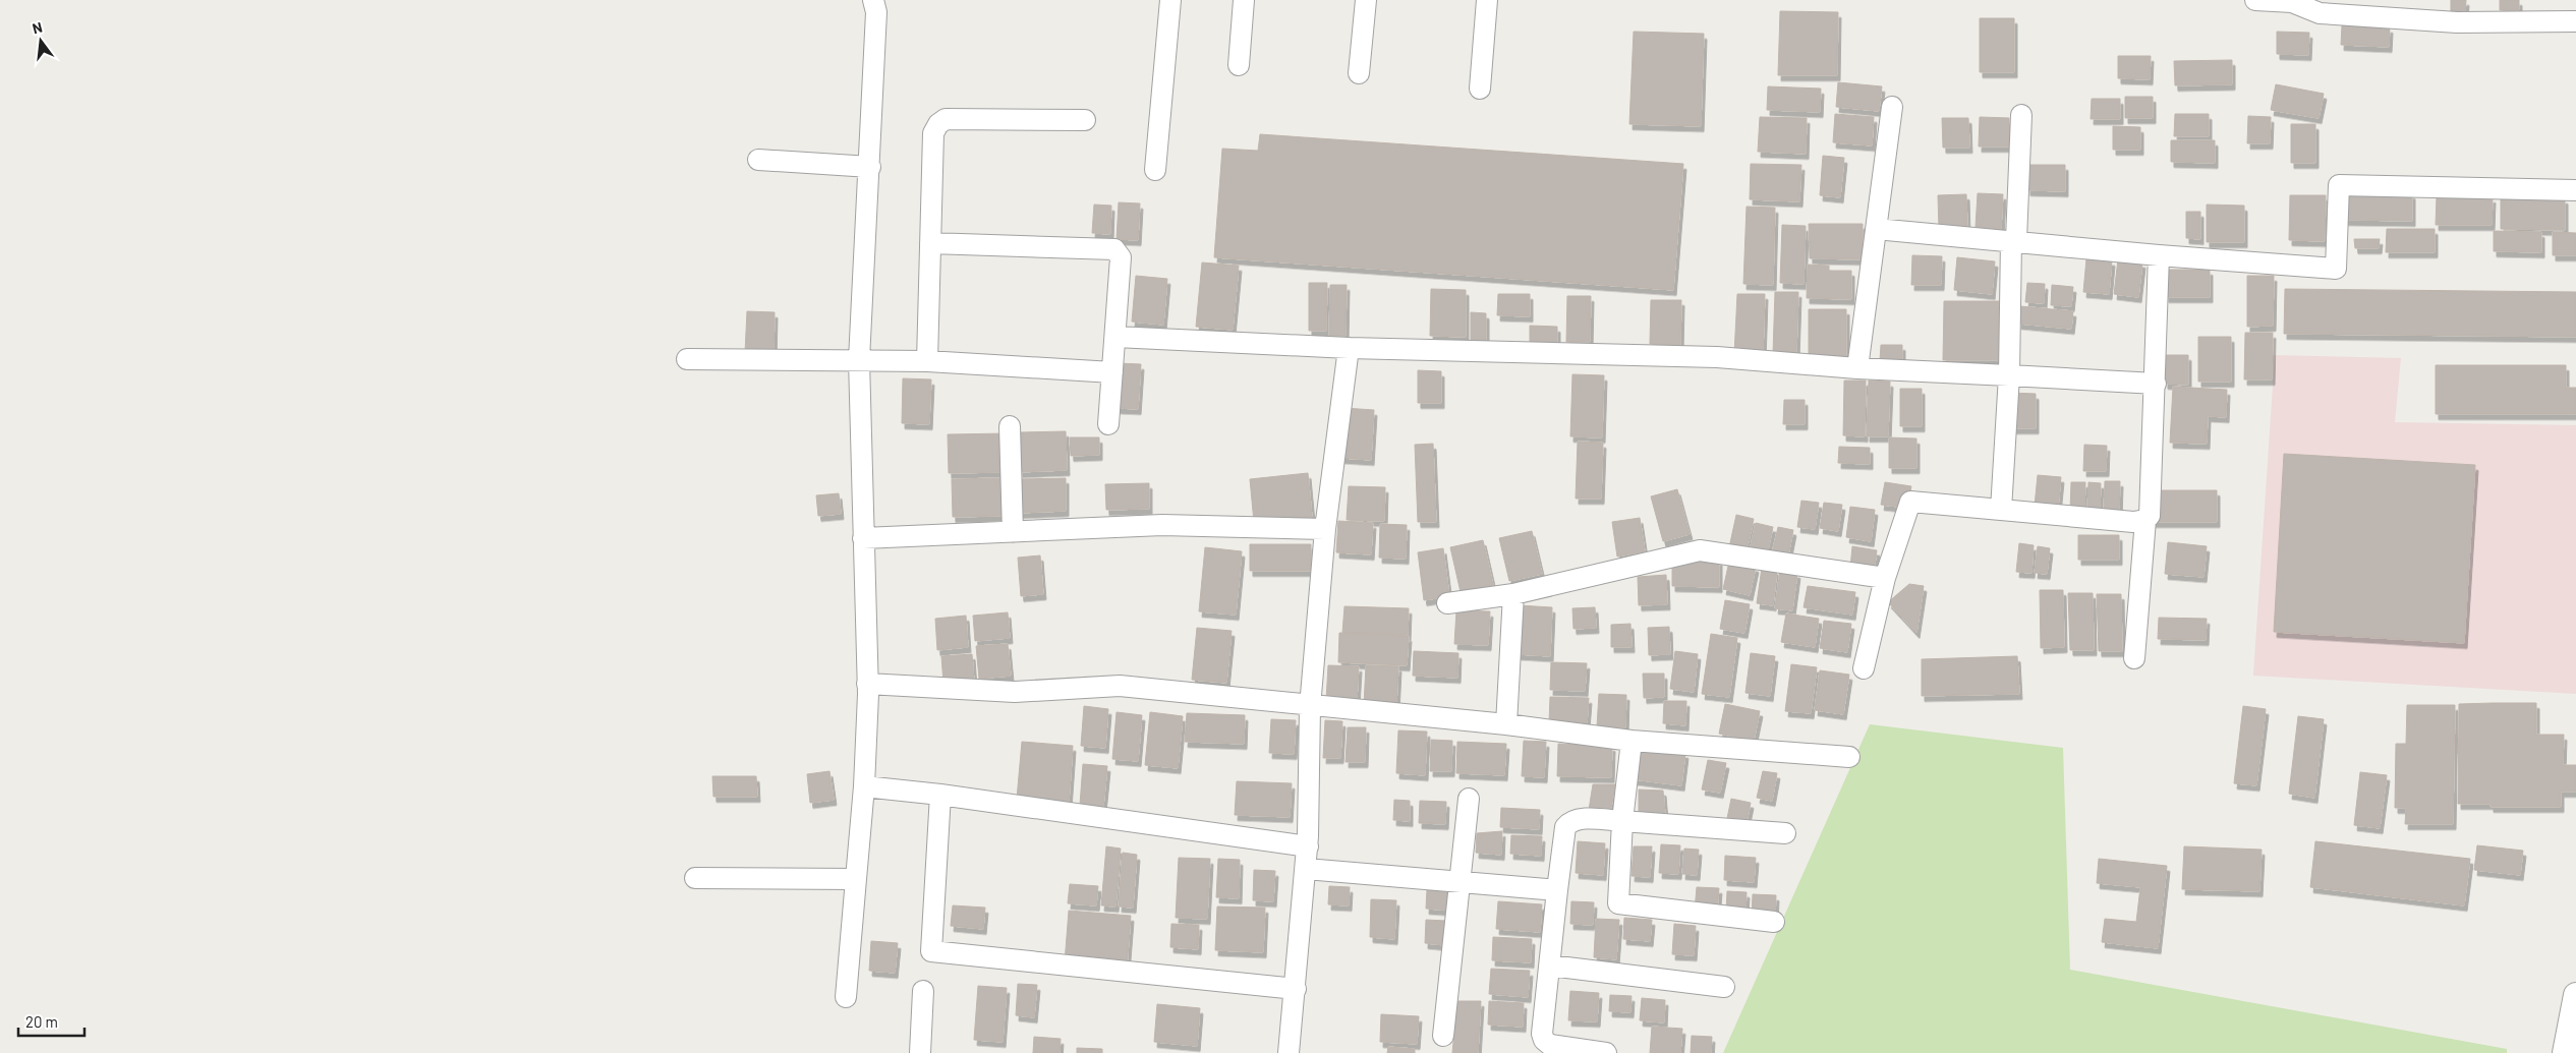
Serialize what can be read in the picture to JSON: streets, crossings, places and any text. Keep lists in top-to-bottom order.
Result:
{
  "scale_bar": "20 m",
  "north": "top"
}
